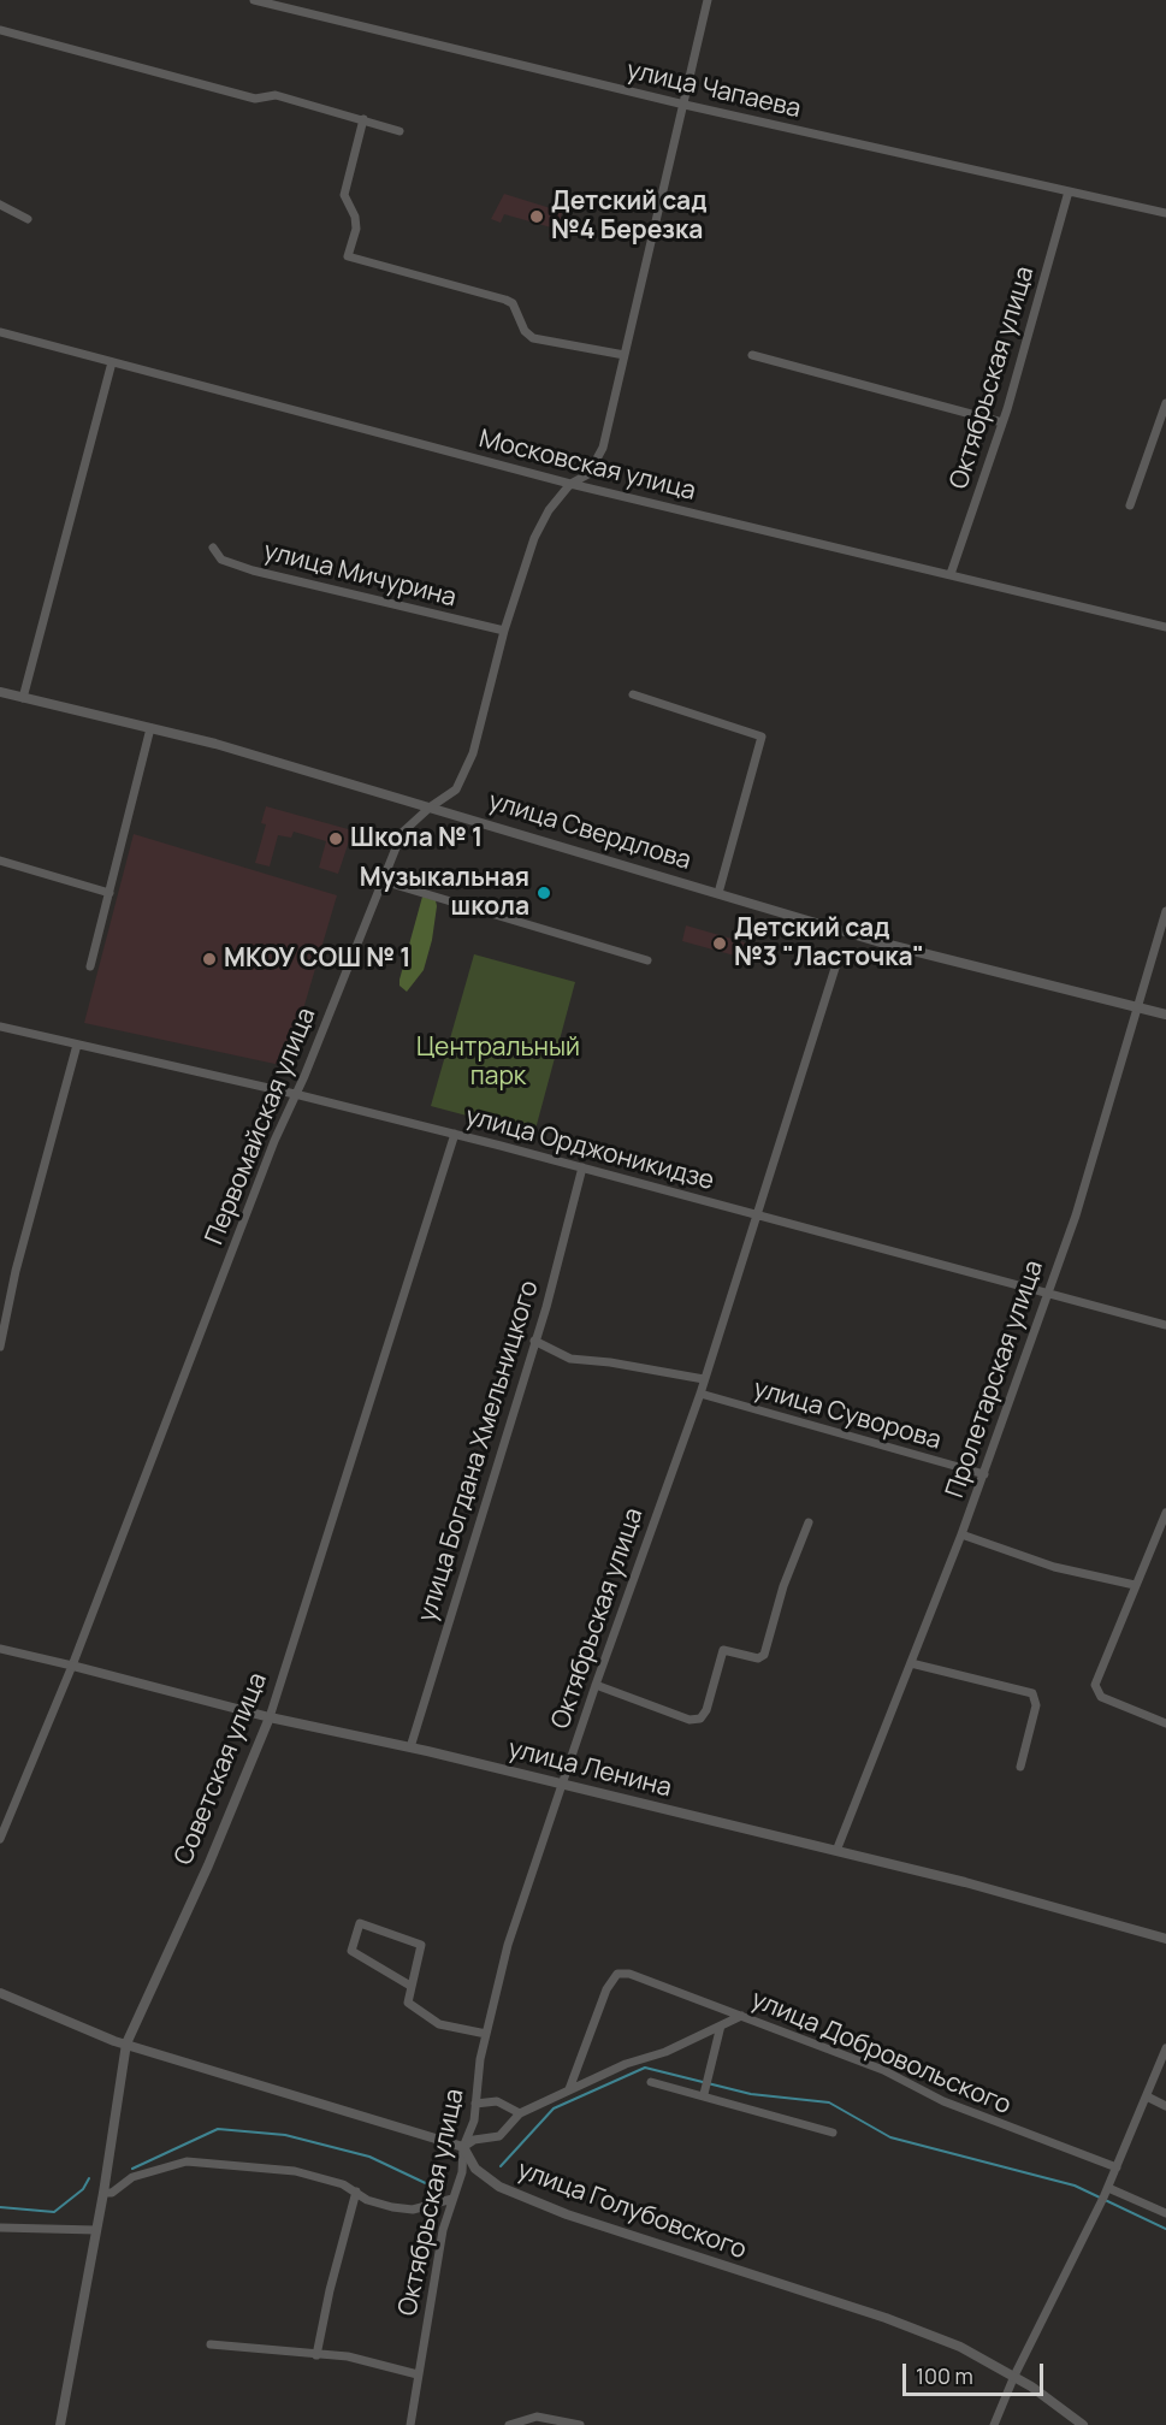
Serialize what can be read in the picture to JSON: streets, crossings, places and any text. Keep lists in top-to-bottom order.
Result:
{
  "streets": {
    "street": [
      "улица Чапаева",
      "Октябрьская улица",
      "Московская улица",
      "улица Мичурина",
      "улица Свердлова",
      "Первомайская улица",
      "улица Орджоникидзе",
      "Пролетарская улица",
      "улица Суворова",
      "улица Богдана Хмельницкого",
      "Советская улица",
      "улица Ленина",
      "улица Добровольского",
      "улица Голубовского"
    ]
  },
  "crossings": [
    ["улица Чапаева", "Октябрьская улица"],
    ["улица Чапаева", "Первомайская улица"],
    ["Октябрьская улица", "Московская улица"],
    ["Октябрьская улица", "улица Орджоникидзе"],
    ["Октябрьская улица", "улица Суворова"],
    ["Октябрьская улица", "улица Ленина"],
    ["Октябрьская улица", "улица Голубовского"],
    ["Московская улица", "Первомайская улица"],
    ["улица Мичурина", "Первомайская улица"],
    ["улица Свердлова", "Первомайская улица"],
    ["улица Свердлова", "Пролетарская улица"],
    ["Первомайская улица", "улица Орджоникидзе"],
    ["Первомайская улица", "улица Ленина"],
    ["улица Орджоникидзе", "Пролетарская улица"],
    ["улица Орджоникидзе", "улица Богдана Хмельницкого"],
    ["улица Орджоникидзе", "Советская улица"],
    ["Пролетарская улица", "улица Суворова"],
    ["Пролетарская улица", "улица Ленина"],
    ["улица Богдана Хмельницкого", "улица Ленина"],
    ["Советская улица", "улица Ленина"]
  ],
  "parks": ["Центральный парк"],
  "places": [
    "Детский сад №4 Березка",
    "Школа № 1",
    "Музыкальная школа",
    "Детский сад №3 \"Ласточка\"",
    "МКОУ СОШ № 1"
  ],
  "scale_bar": "100 m"
}
